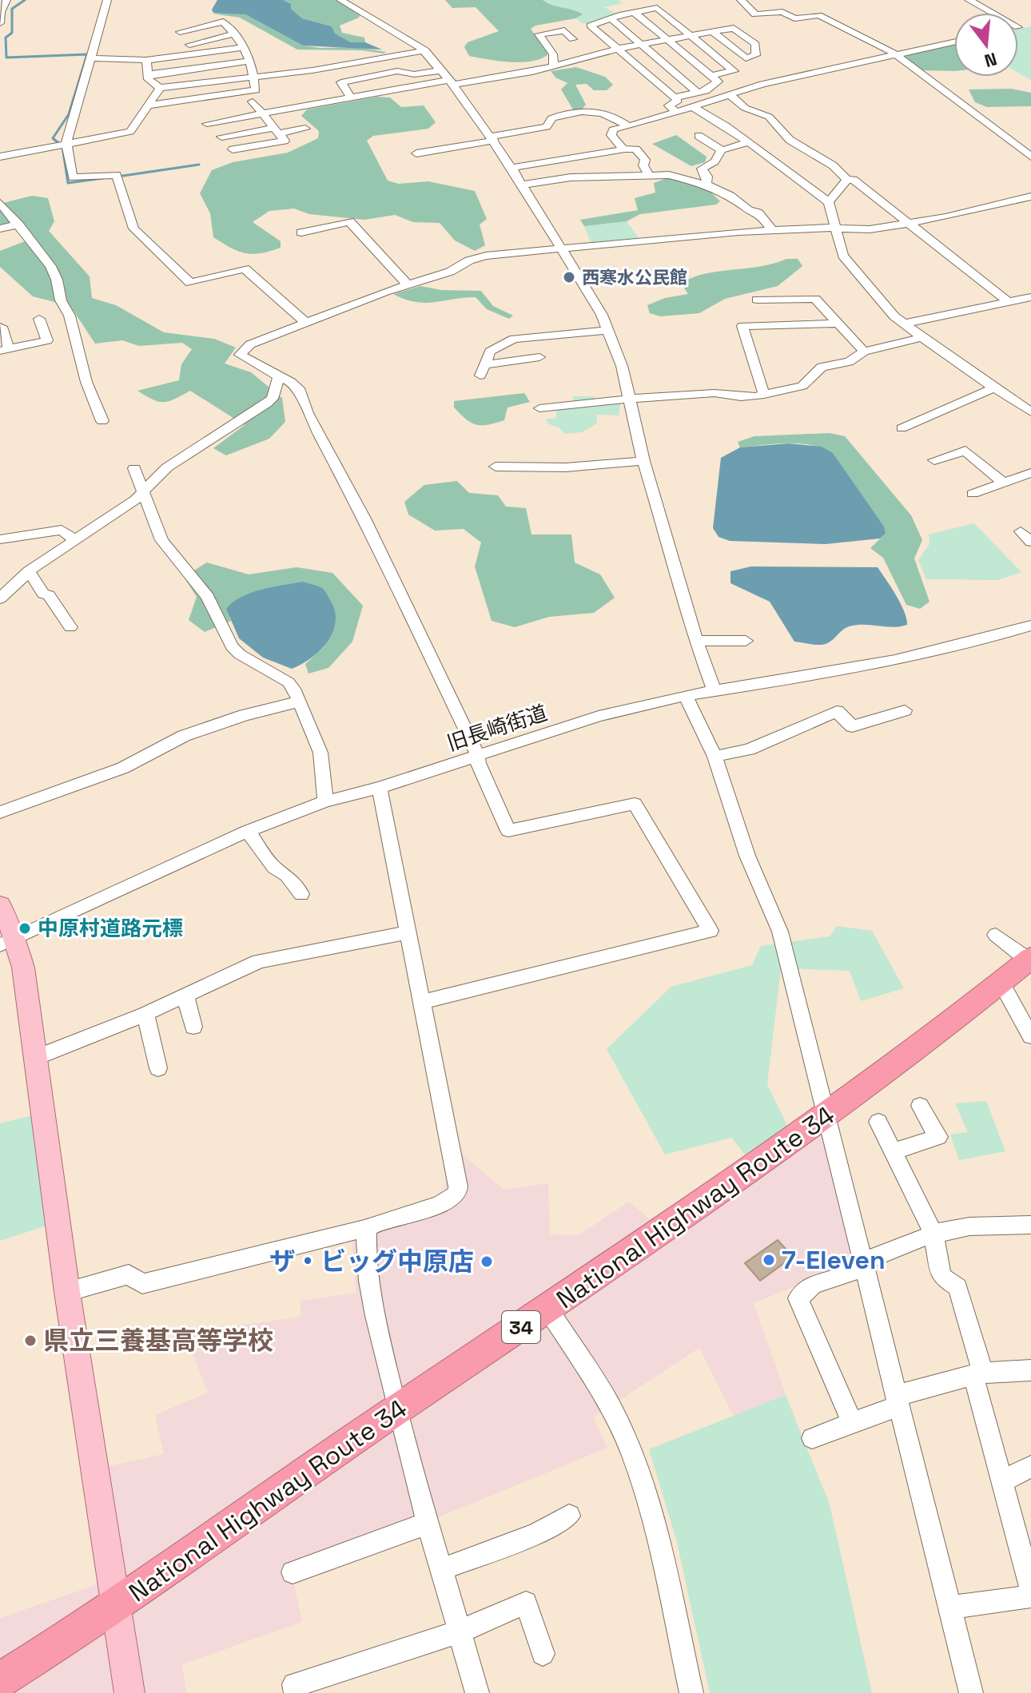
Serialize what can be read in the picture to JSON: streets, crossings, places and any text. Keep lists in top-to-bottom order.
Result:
{
  "streets": {
    "highway": ["National Highway Route 34", "34"],
    "street": ["旧長崎街道"]
  },
  "places": [
    "西寒水公民館",
    "中原村道路元標",
    "7-Eleven",
    "ザ・ビッグ中原店",
    "県立三養基高等学校"
  ],
  "north": "bottom"
}
